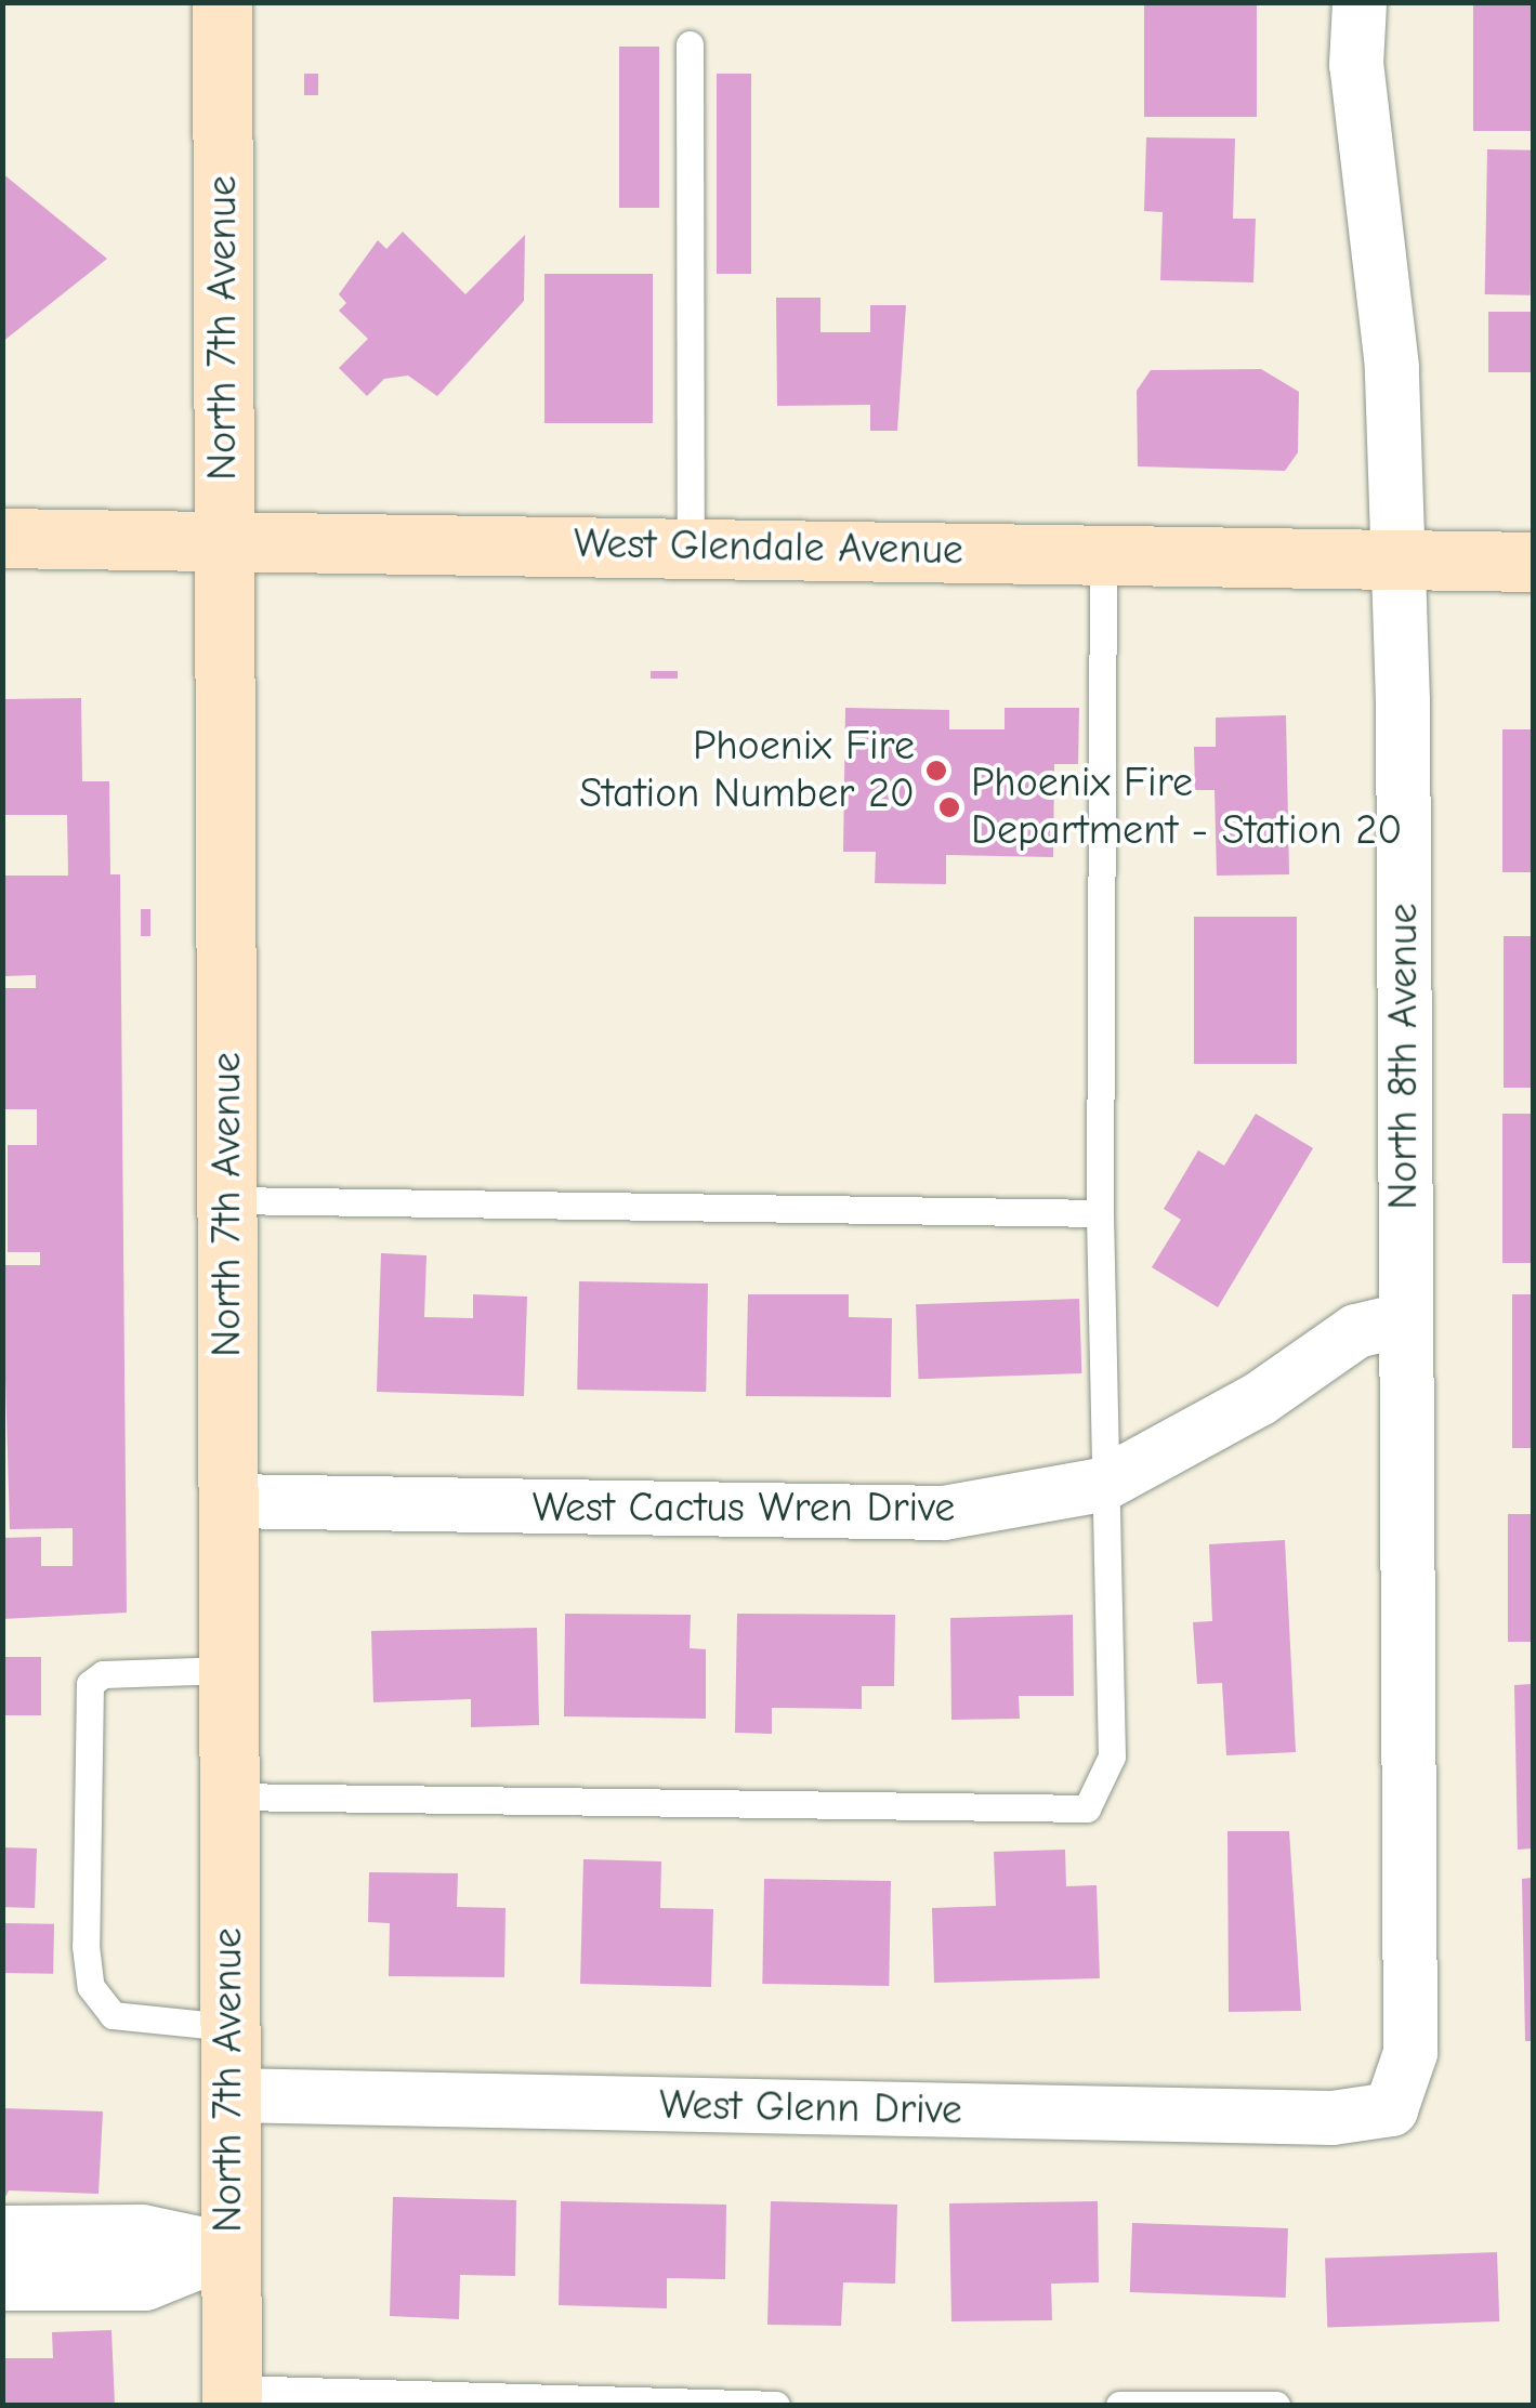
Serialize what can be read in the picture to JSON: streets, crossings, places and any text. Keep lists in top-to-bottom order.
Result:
{
  "streets": {
    "main road": ["North 7th Avenue", "West Glendale Avenue"],
    "street": ["North 8th Avenue", "West Cactus Wren Drive", "West Glenn Drive"]
  },
  "crossings": [
    ["North 7th Avenue", "West Glendale Avenue"],
    ["North 7th Avenue", "West Cactus Wren Drive"],
    ["North 7th Avenue", "West Glenn Drive"],
    ["West Glendale Avenue", "North 8th Avenue"],
    ["North 8th Avenue", "West Cactus Wren Drive"],
    ["North 8th Avenue", "West Glenn Drive"]
  ],
  "places": ["Phoenix Fire Station Number 20", "Phoenix Fire Department - Station 20"]
}
